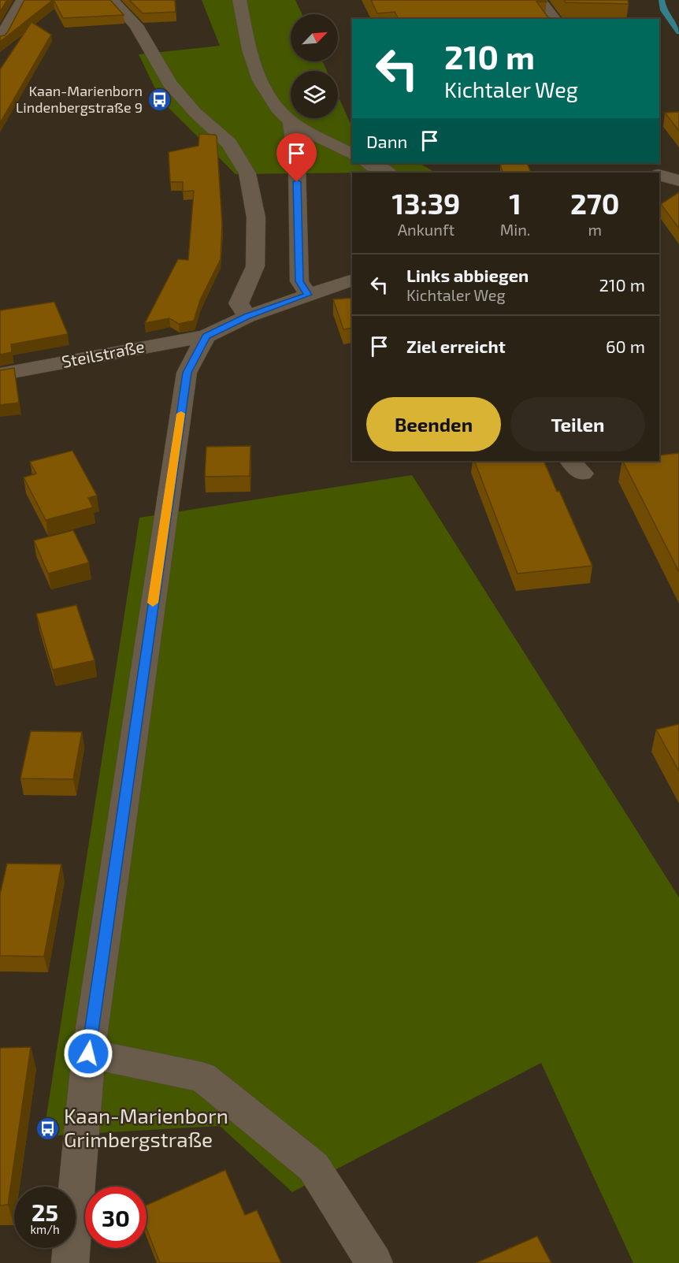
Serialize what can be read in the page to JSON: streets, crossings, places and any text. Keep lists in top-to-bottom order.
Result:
{
  "streets": {
    "street": ["Steilstraße"]
  },
  "places": {
    "bus stop": ["Kaan-Marienborn Lindenbergstraße 9", "Kaan-Marienborn Grimbergstraße"]
  },
  "north": "top right",
  "page": {
    "turn": ["210 m", "Kichtaler Weg"],
    "then": "Dann",
    "eta": [
      "13:39",
      "Ankunft",
      "1",
      "Min.",
      "270",
      "m"
    ],
    "list": [
      {
        "name": "Links abbiegen",
        "note": "Kichtaler Weg",
        "value": "210 m"
      },
      {
        "name": "Ziel erreicht",
        "value": "60 m"
      }
    ],
    "buttons": ["Beenden", "Teilen"],
    "speed": "25 km/h",
    "limit": "30"
  }
}
